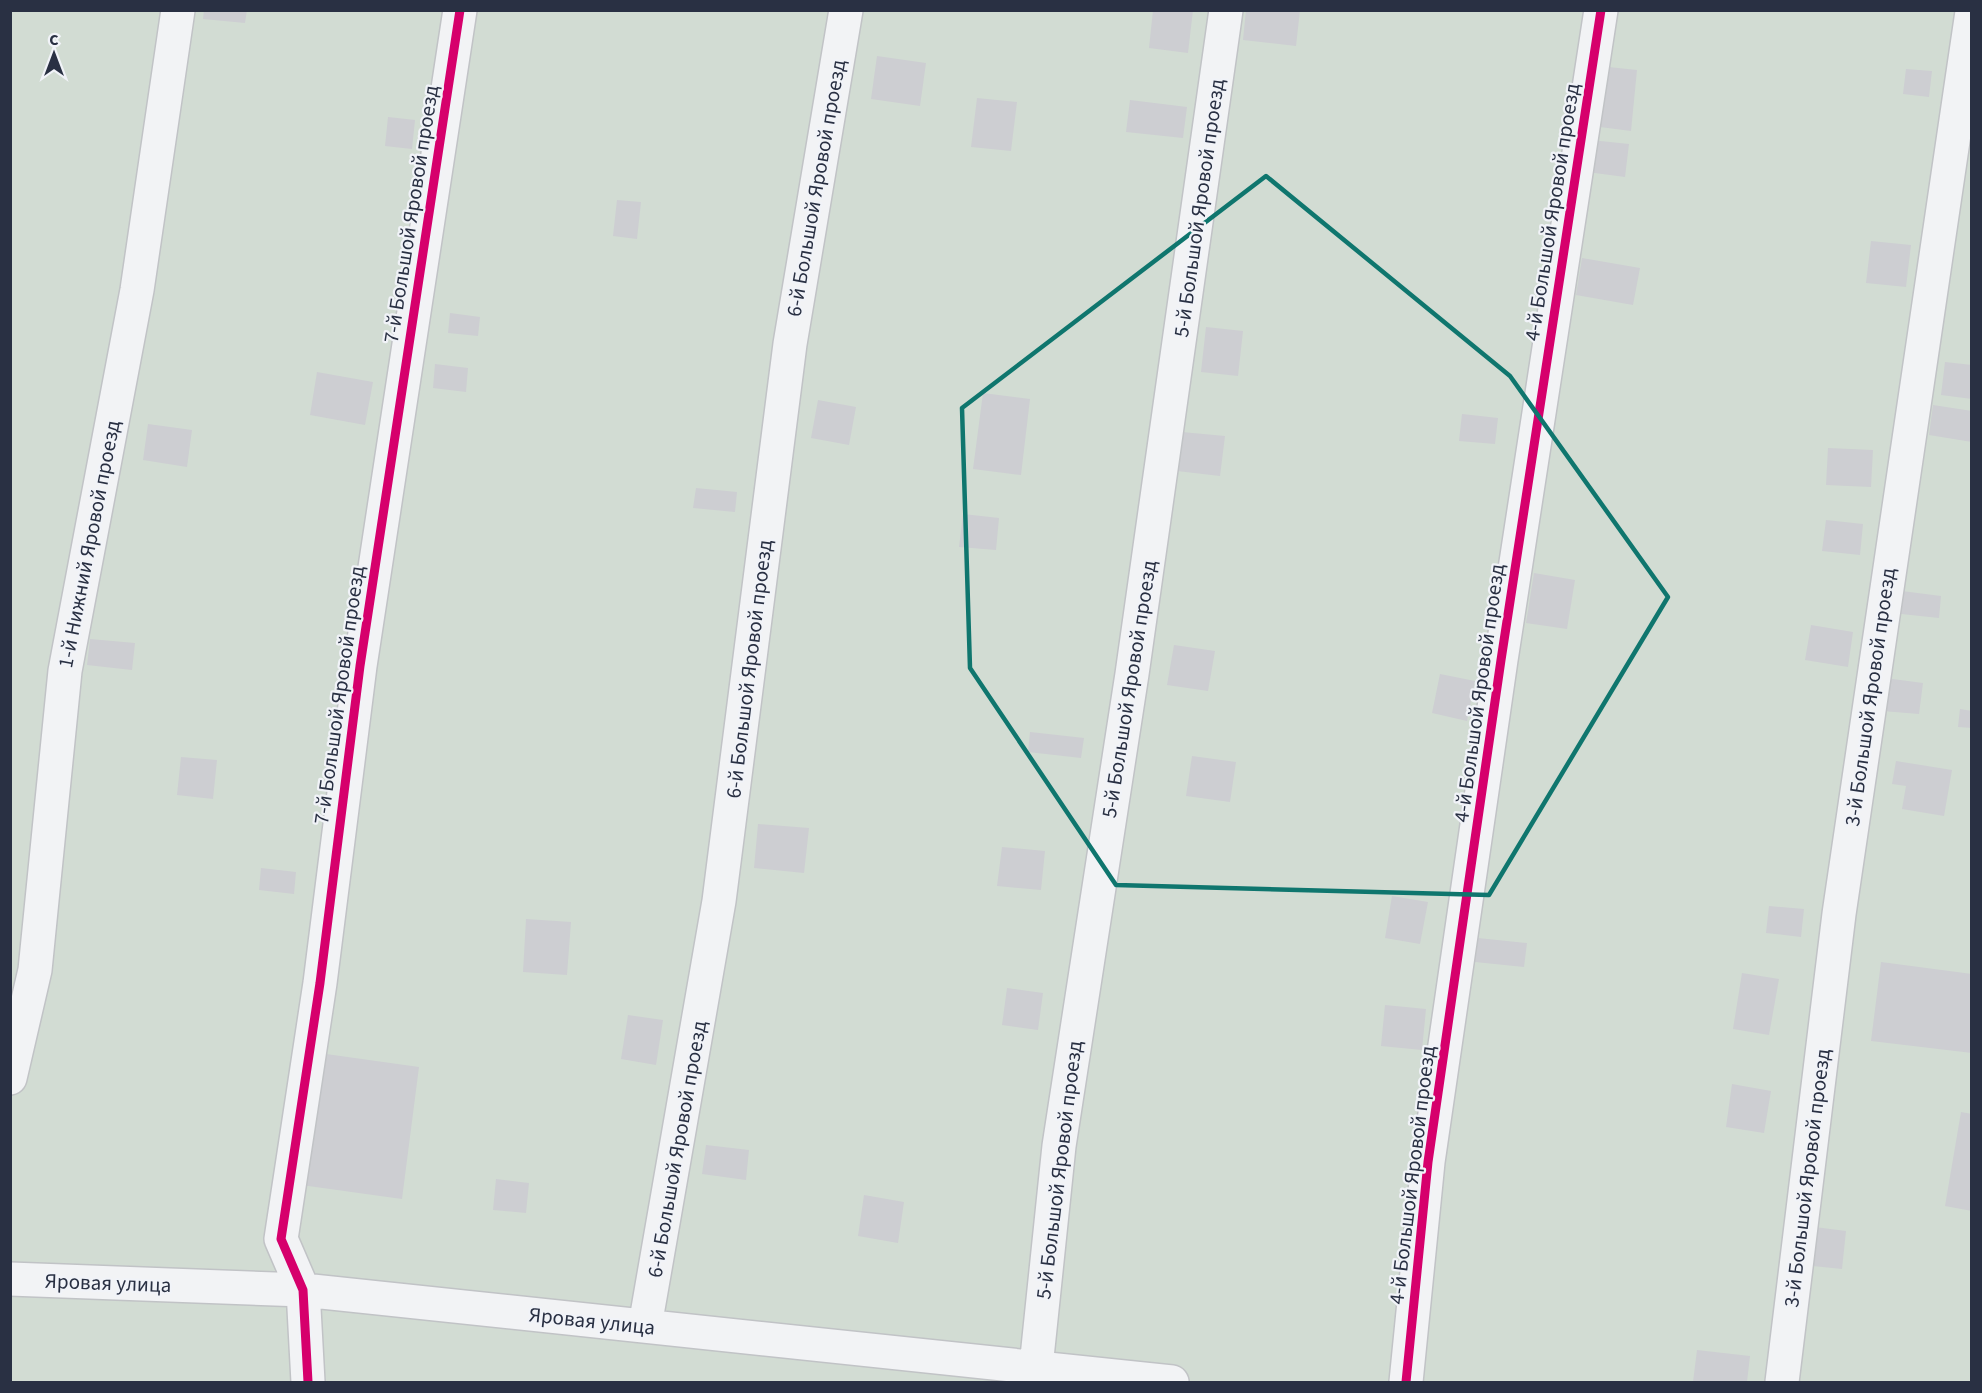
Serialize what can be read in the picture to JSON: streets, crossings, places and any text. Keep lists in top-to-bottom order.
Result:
{
  "streets": {
    "street": [
      "6-й Большой Яровой проезд",
      "5-й Большой Яровой проезд",
      "4-й Большой Яровой проезд",
      "7-й Большой Яровой проезд",
      "1-й Нижний Яровой проезд",
      "3-й Большой Яровой проезд",
      "Яровая улица"
    ]
  },
  "crossings": [
    ["6-й Большой Яровой проезд", "Яровая улица"],
    ["5-й Большой Яровой проезд", "Яровая улица"],
    ["7-й Большой Яровой проезд", "Яровая улица"]
  ],
  "north": "top"
}
